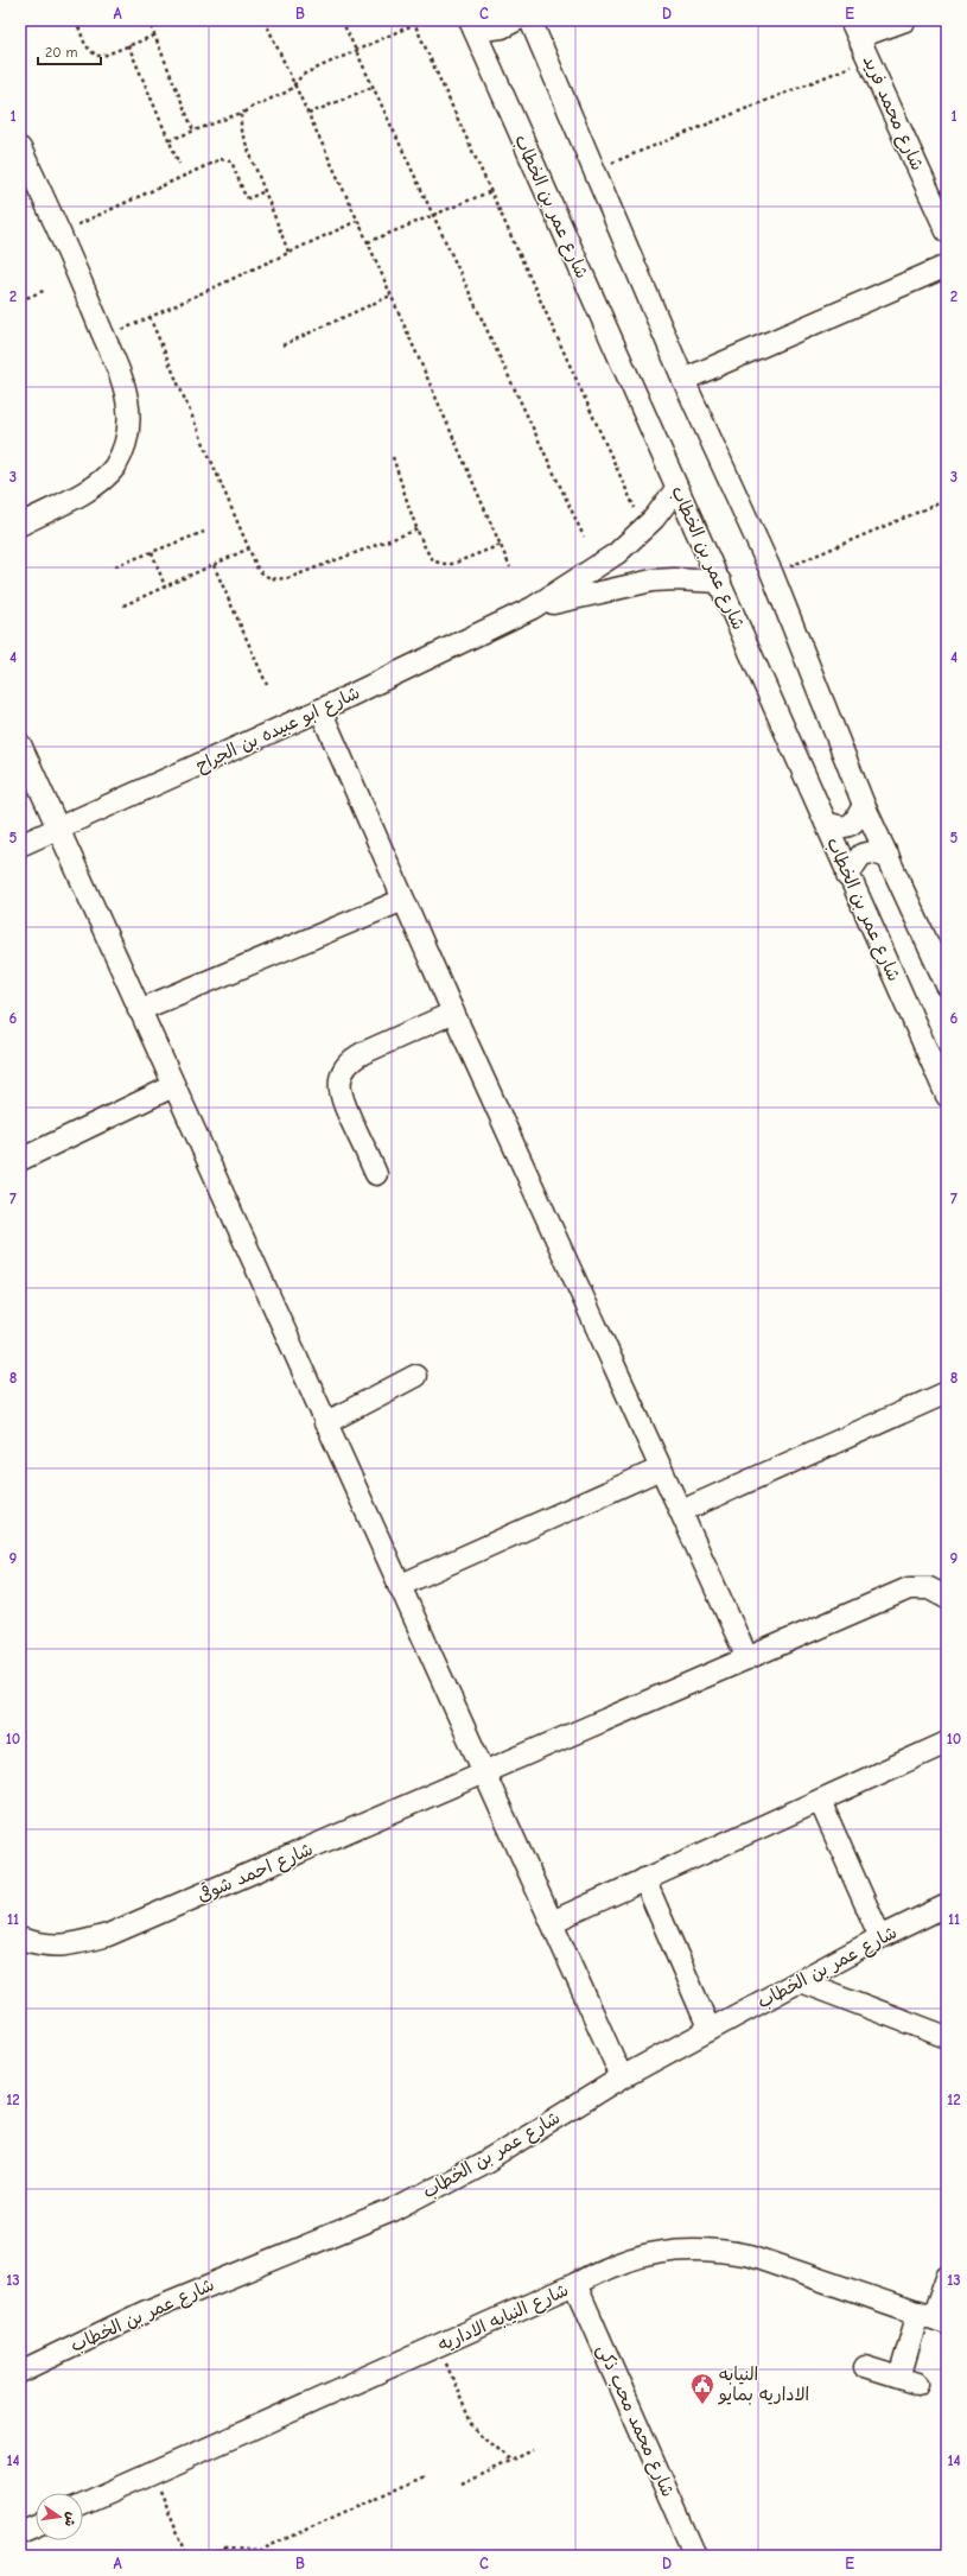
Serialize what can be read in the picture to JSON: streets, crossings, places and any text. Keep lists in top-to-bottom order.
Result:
{
  "streets": {
    "street": [
      "شارع محمد فريد",
      "شارع عمر بن الخطاب",
      "شارع ابو عبيده بن الجراح",
      "شارع احمد شوقى",
      "شارع النيابه الاداريه",
      "شارع محمد محب ذكى"
    ]
  },
  "crossings": [
    ["شارع عمر بن الخطاب", "شارع ابو عبيده بن الجراح"],
    ["شارع النيابه الاداريه", "شارع محمد محب ذكى"]
  ],
  "places": {
    "public building": ["النيابه الاداريه بمايو"]
  },
  "scale_bar": "20 m",
  "north": "right",
  "grid": {
    "columns": [
      "A",
      "B",
      "C",
      "D",
      "E"
    ],
    "rows": [
      "1",
      "2",
      "3",
      "4",
      "5",
      "6",
      "7",
      "8",
      "9",
      "10",
      "11",
      "12",
      "13",
      "14"
    ]
  }
}
